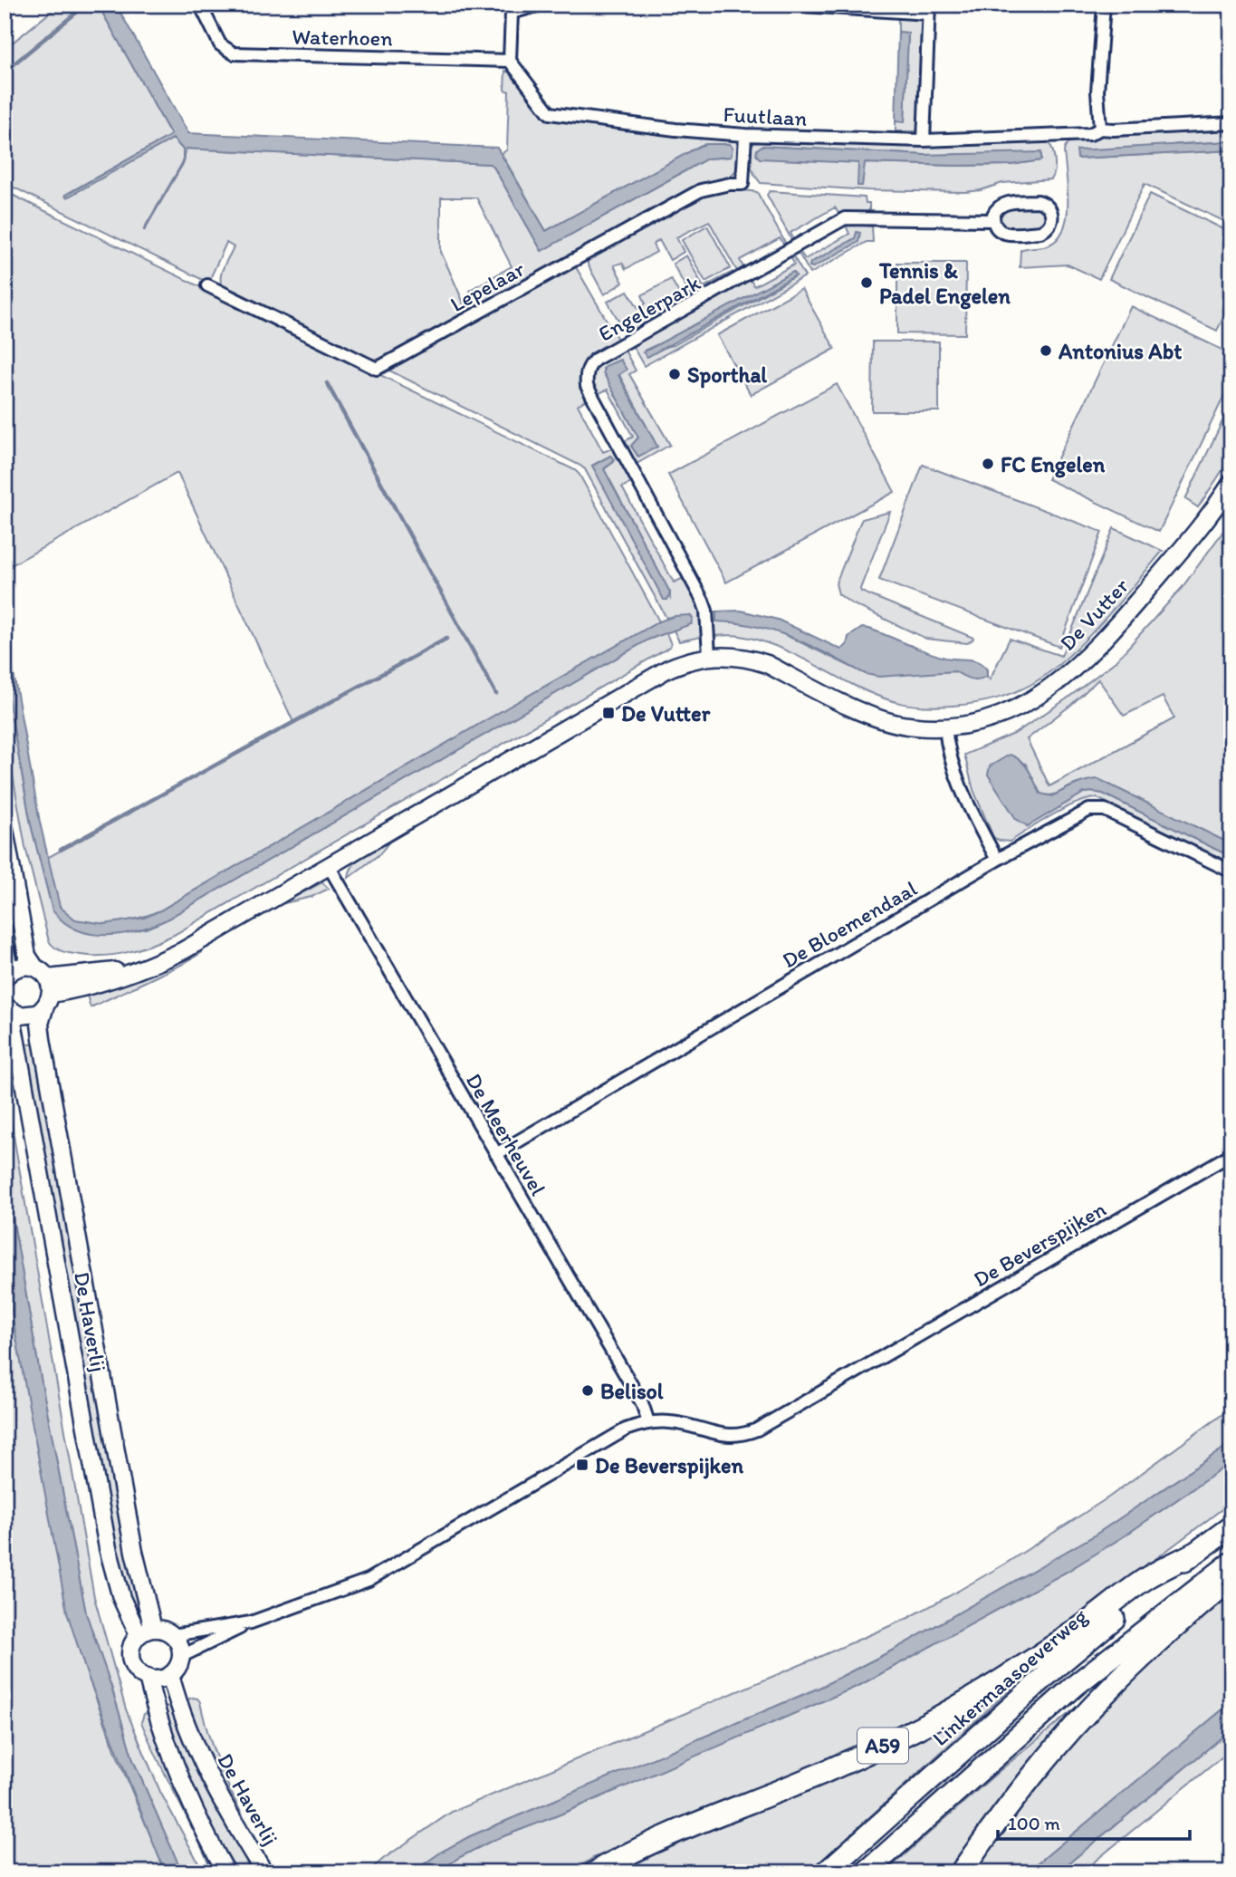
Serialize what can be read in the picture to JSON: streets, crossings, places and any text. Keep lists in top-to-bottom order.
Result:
{
  "streets": {
    "highway": ["Linkermaasoeverweg", "A59"],
    "street": [
      "Waterhoen",
      "Fuutlaan",
      "Lepelaar",
      "Engelerpark",
      "De Vutter",
      "De Bloemendaal",
      "De Meerheuvel",
      "De Beverspijken",
      "De Haverlij"
    ]
  },
  "crossings": [
    ["Waterhoen", "Fuutlaan"],
    ["Fuutlaan", "Lepelaar"],
    ["Engelerpark", "De Vutter"],
    ["De Vutter", "De Meerheuvel"],
    ["De Vutter", "De Haverlij"],
    ["De Bloemendaal", "De Meerheuvel"],
    ["De Meerheuvel", "De Beverspijken"],
    ["De Beverspijken", "De Haverlij"],
    ["Linkermaasoeverweg", "A59"]
  ],
  "places": {
    "other": [
      "Tennis & Padel Engelen",
      "Antonius Abt",
      "Sporthal",
      "FC Engelen",
      "Belisol"
    ],
    "transit": ["De Vutter", "De Beverspijken"]
  },
  "scale_bar": "100 m"
}
